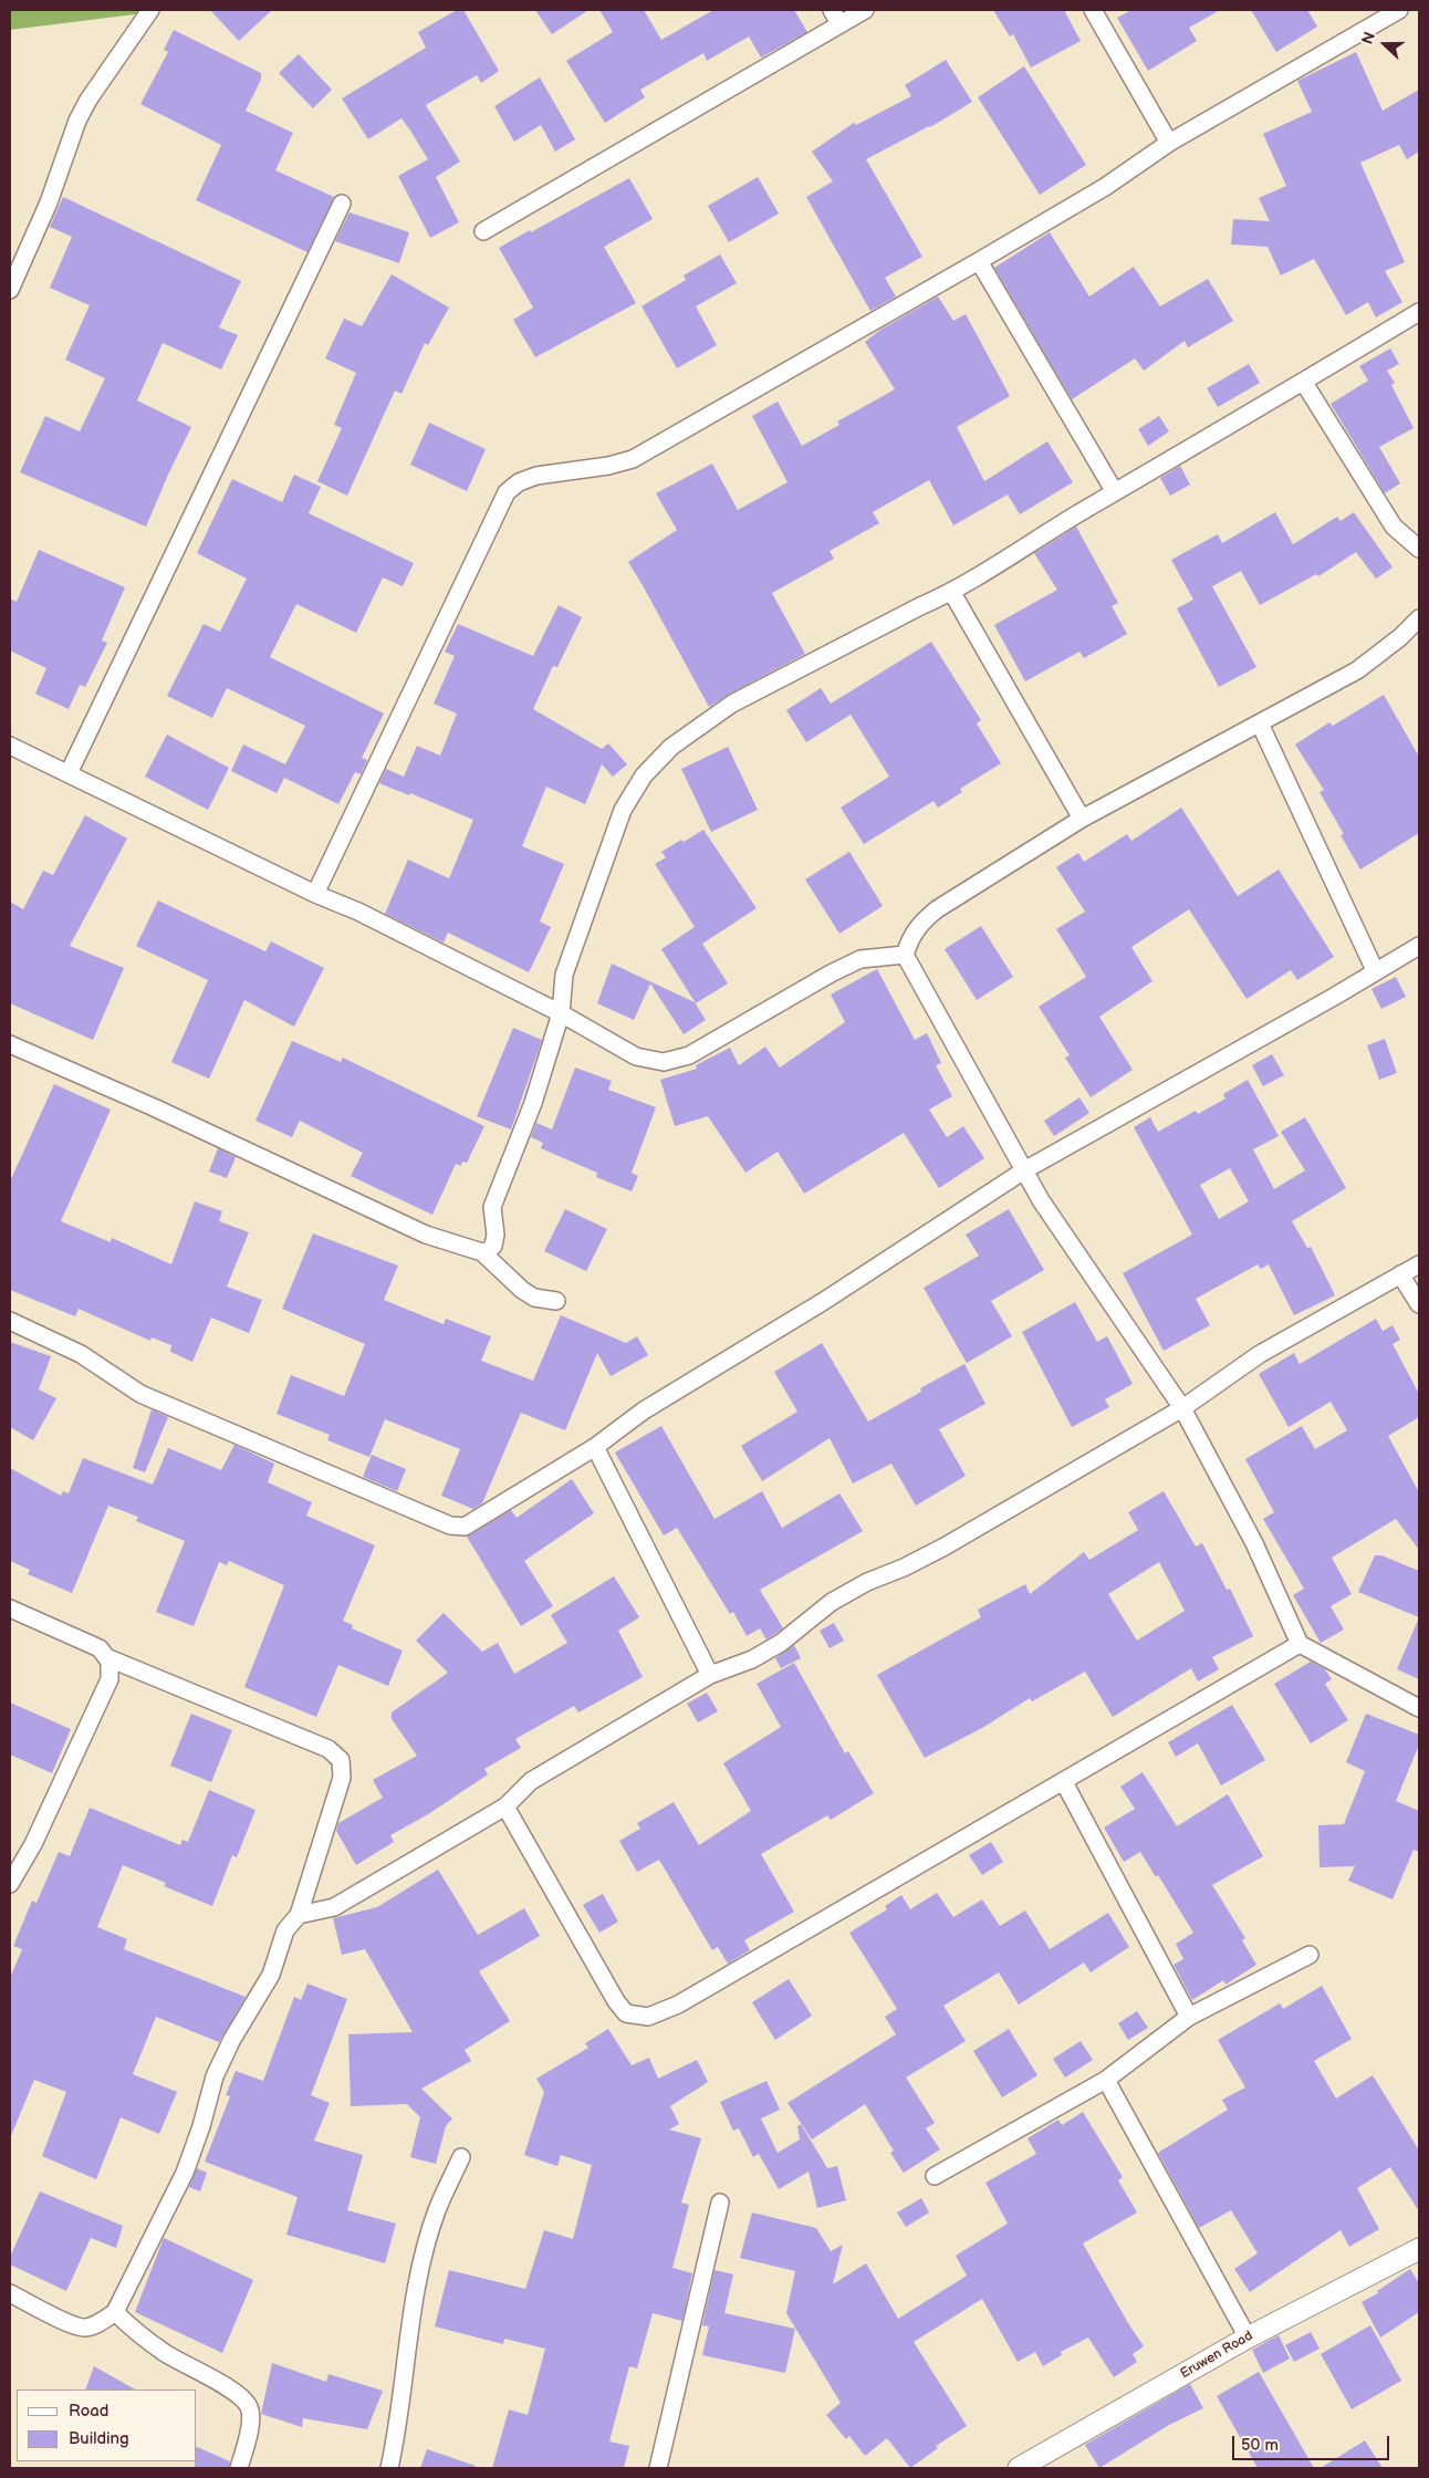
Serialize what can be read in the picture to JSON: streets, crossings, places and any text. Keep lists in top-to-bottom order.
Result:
{
  "streets": {
    "street": ["Eruwen Road"]
  },
  "legend": ["Road", "Building"],
  "scale_bar": "50 m",
  "north": "left"
}
